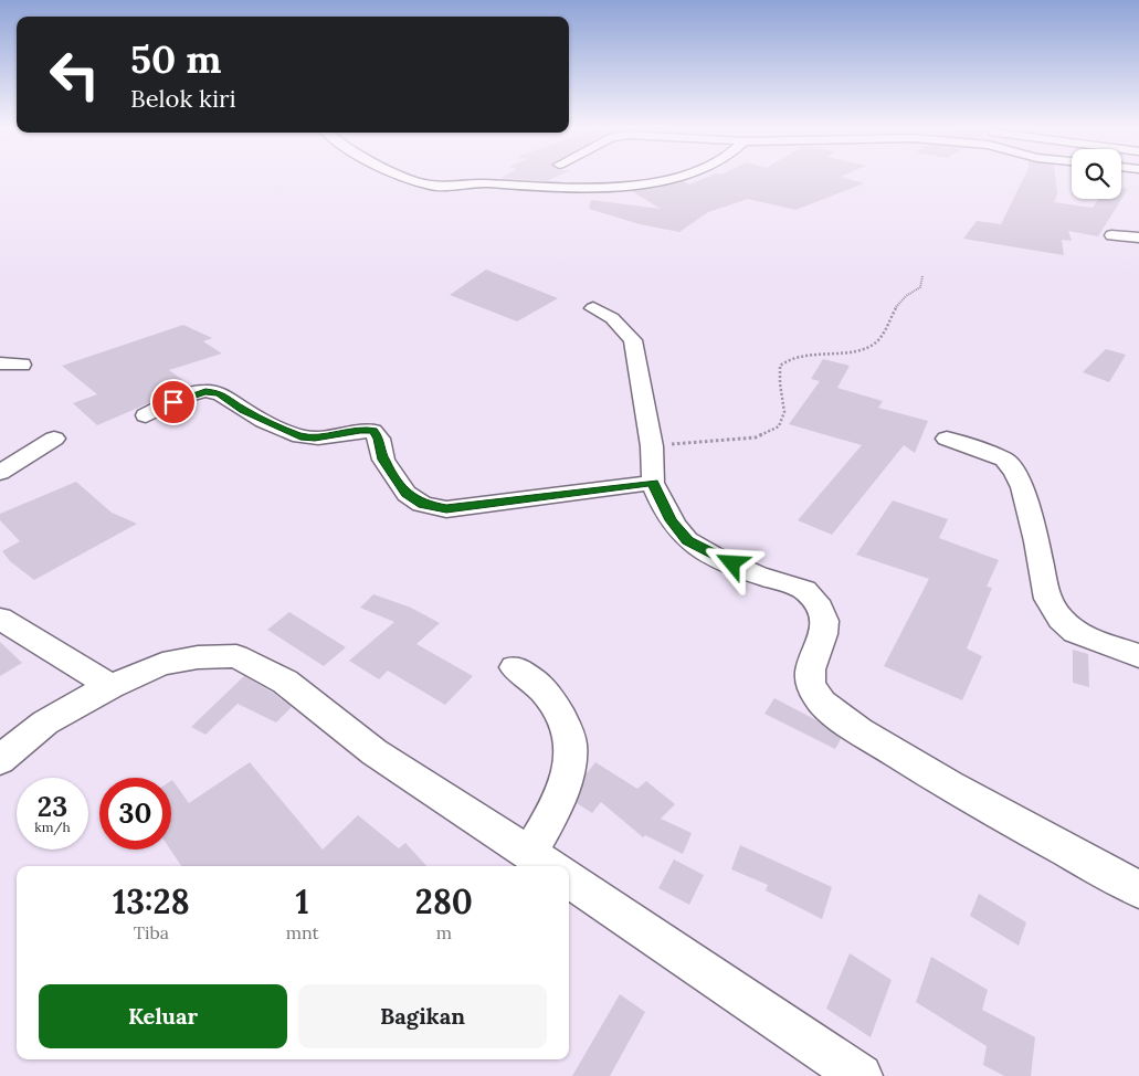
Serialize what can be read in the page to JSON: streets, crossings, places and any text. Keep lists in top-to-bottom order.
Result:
{
  "page": {
    "turn": ["50 m", "Belok kiri"],
    "speed": "23 km/h",
    "limit": "30",
    "eta": [
      "13:28",
      "Tiba",
      "1",
      "mnt",
      "280",
      "m"
    ],
    "buttons": ["Keluar", "Bagikan"]
  }
}
